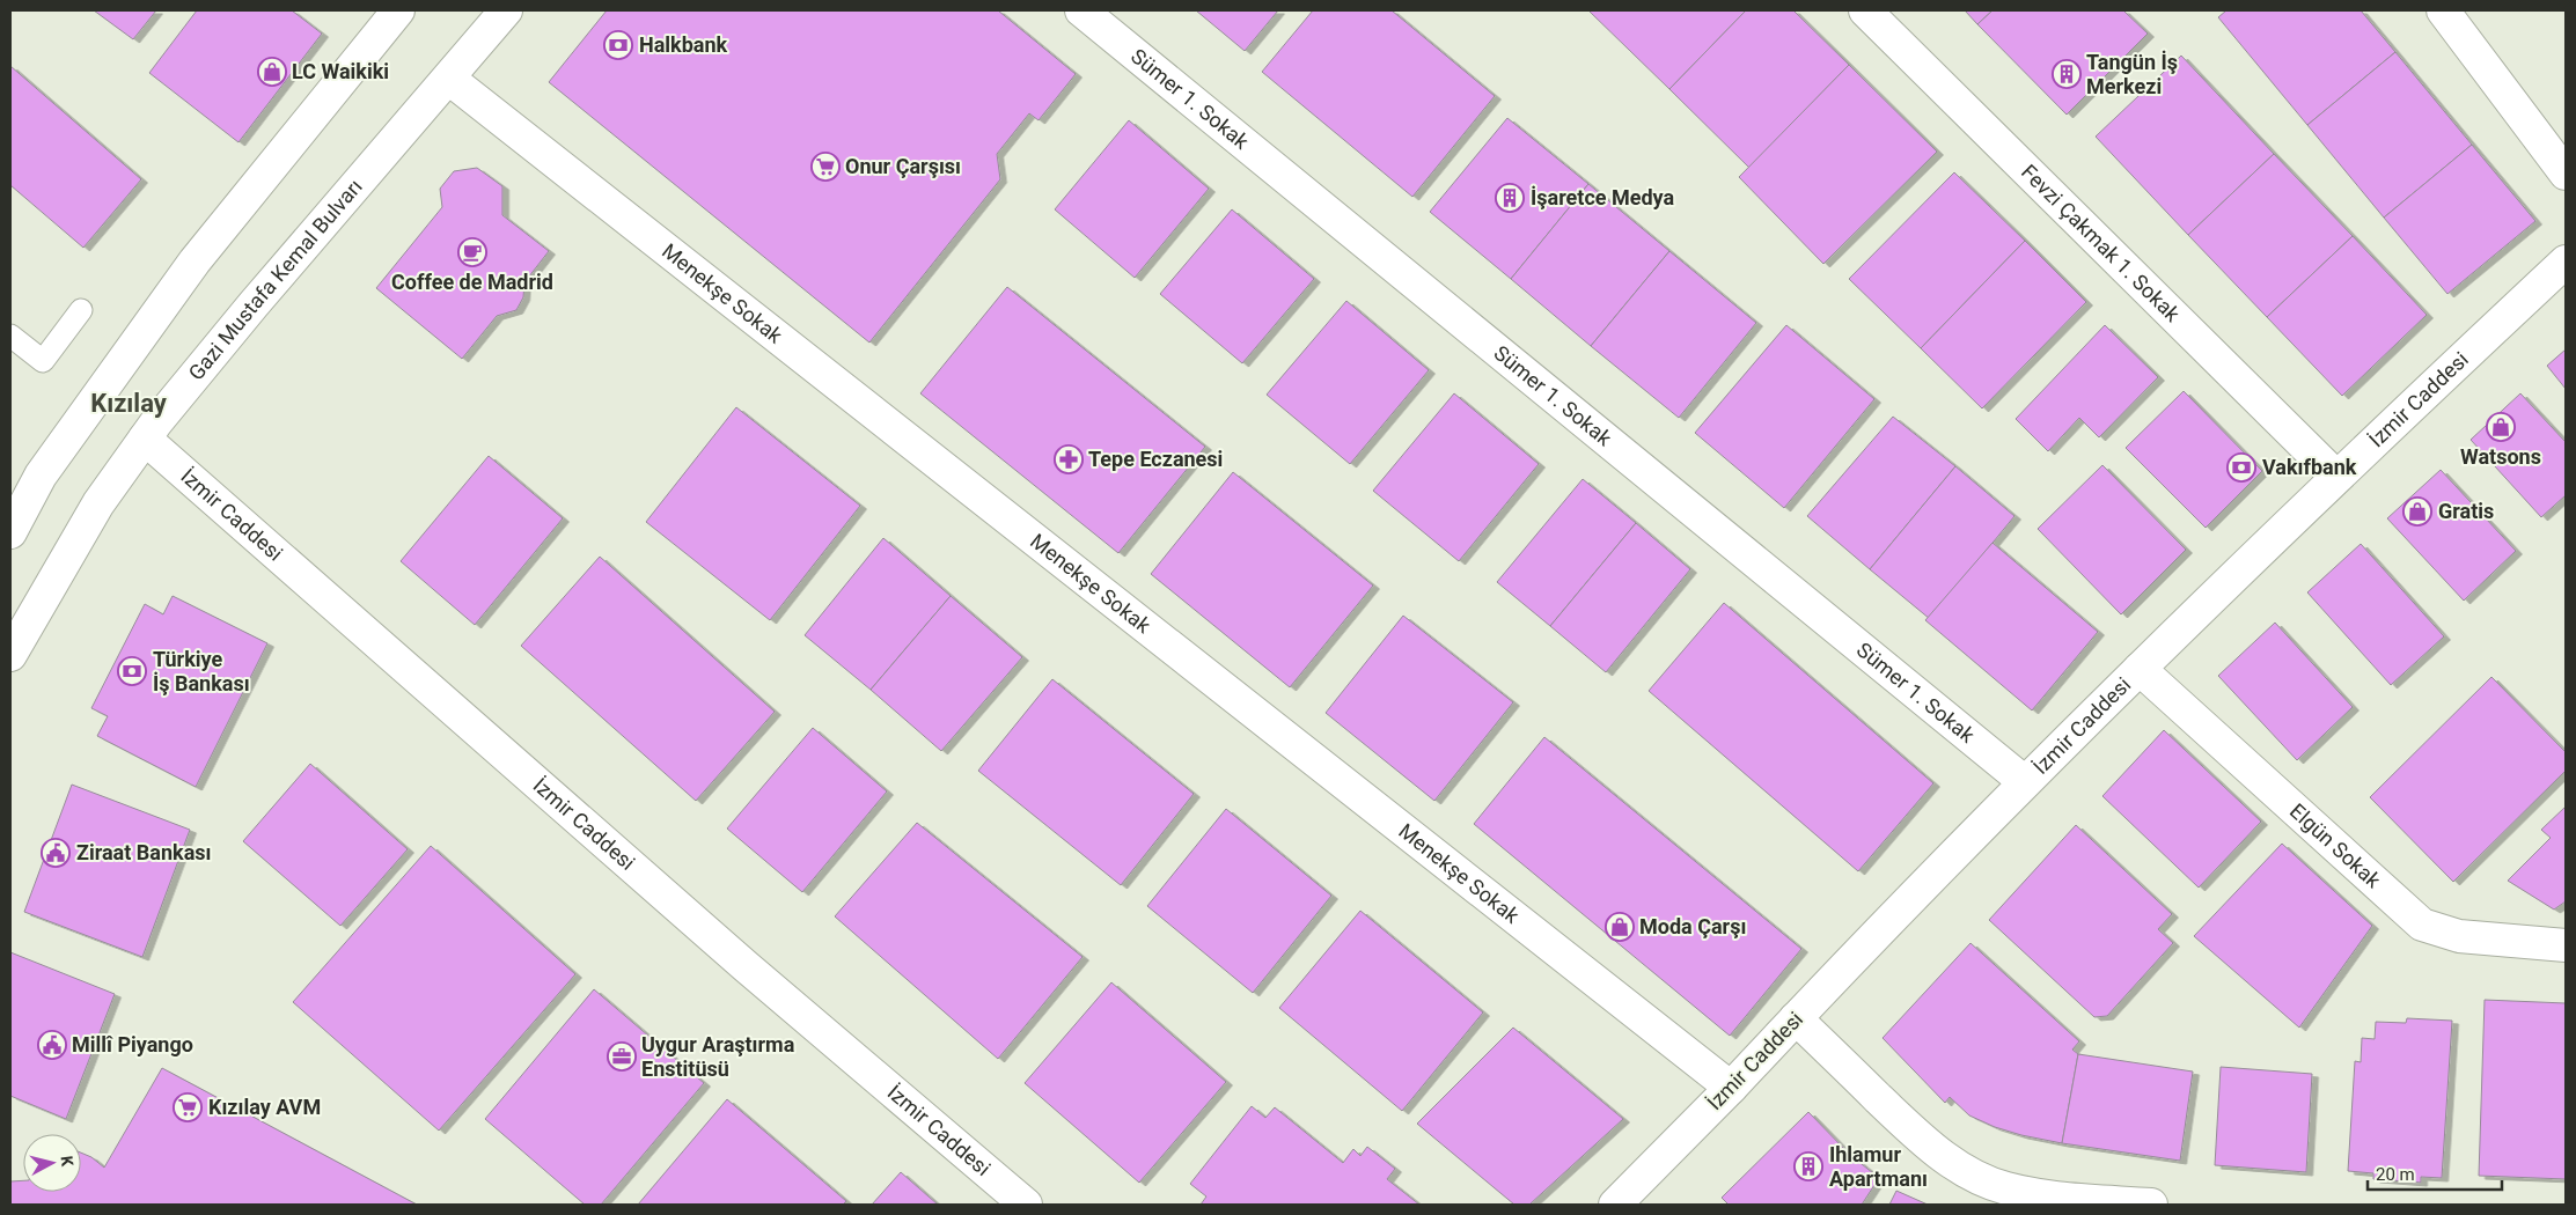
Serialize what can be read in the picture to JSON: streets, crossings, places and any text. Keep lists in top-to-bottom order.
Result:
{
  "streets": {
    "street": [
      "Sümer 1. Sokak",
      "Fevzi Çakmak 1. Sokak",
      "Gazi Mustafa Kemal Bulvarı",
      "Menekşe Sokak",
      "İzmir Caddesi",
      "Elgün Sokak"
    ]
  },
  "crossings": [
    ["Sümer 1. Sokak", "İzmir Caddesi"],
    ["Fevzi Çakmak 1. Sokak", "İzmir Caddesi"],
    ["Gazi Mustafa Kemal Bulvarı", "Menekşe Sokak"],
    ["Gazi Mustafa Kemal Bulvarı", "İzmir Caddesi"],
    ["Menekşe Sokak", "İzmir Caddesi"],
    ["İzmir Caddesi", "Elgün Sokak"]
  ],
  "districts": ["Kızılay"],
  "places": {
    "bank": ["Halkbank", "Vakıfbank", "Türkiye İş Bankası"],
    "shop": [
      "LC Waikiki",
      "Watsons",
      "Gratis",
      "Moda Çarşı"
    ],
    "building": ["Tangün İş Merkezi", "İşaretce Medya", "Ihlamur Apartmanı"],
    "supermarket": ["Onur Çarşısı", "Kızılay AVM"],
    "cafe": ["Coffee de Madrid"],
    "pharmacy": ["Tepe Eczanesi"],
    "public building": ["Ziraat Bankası", "Millî Piyango"],
    "office": ["Uygur Araştırma Enstitüsü"]
  },
  "scale_bar": "20 m",
  "north": "right"
}
